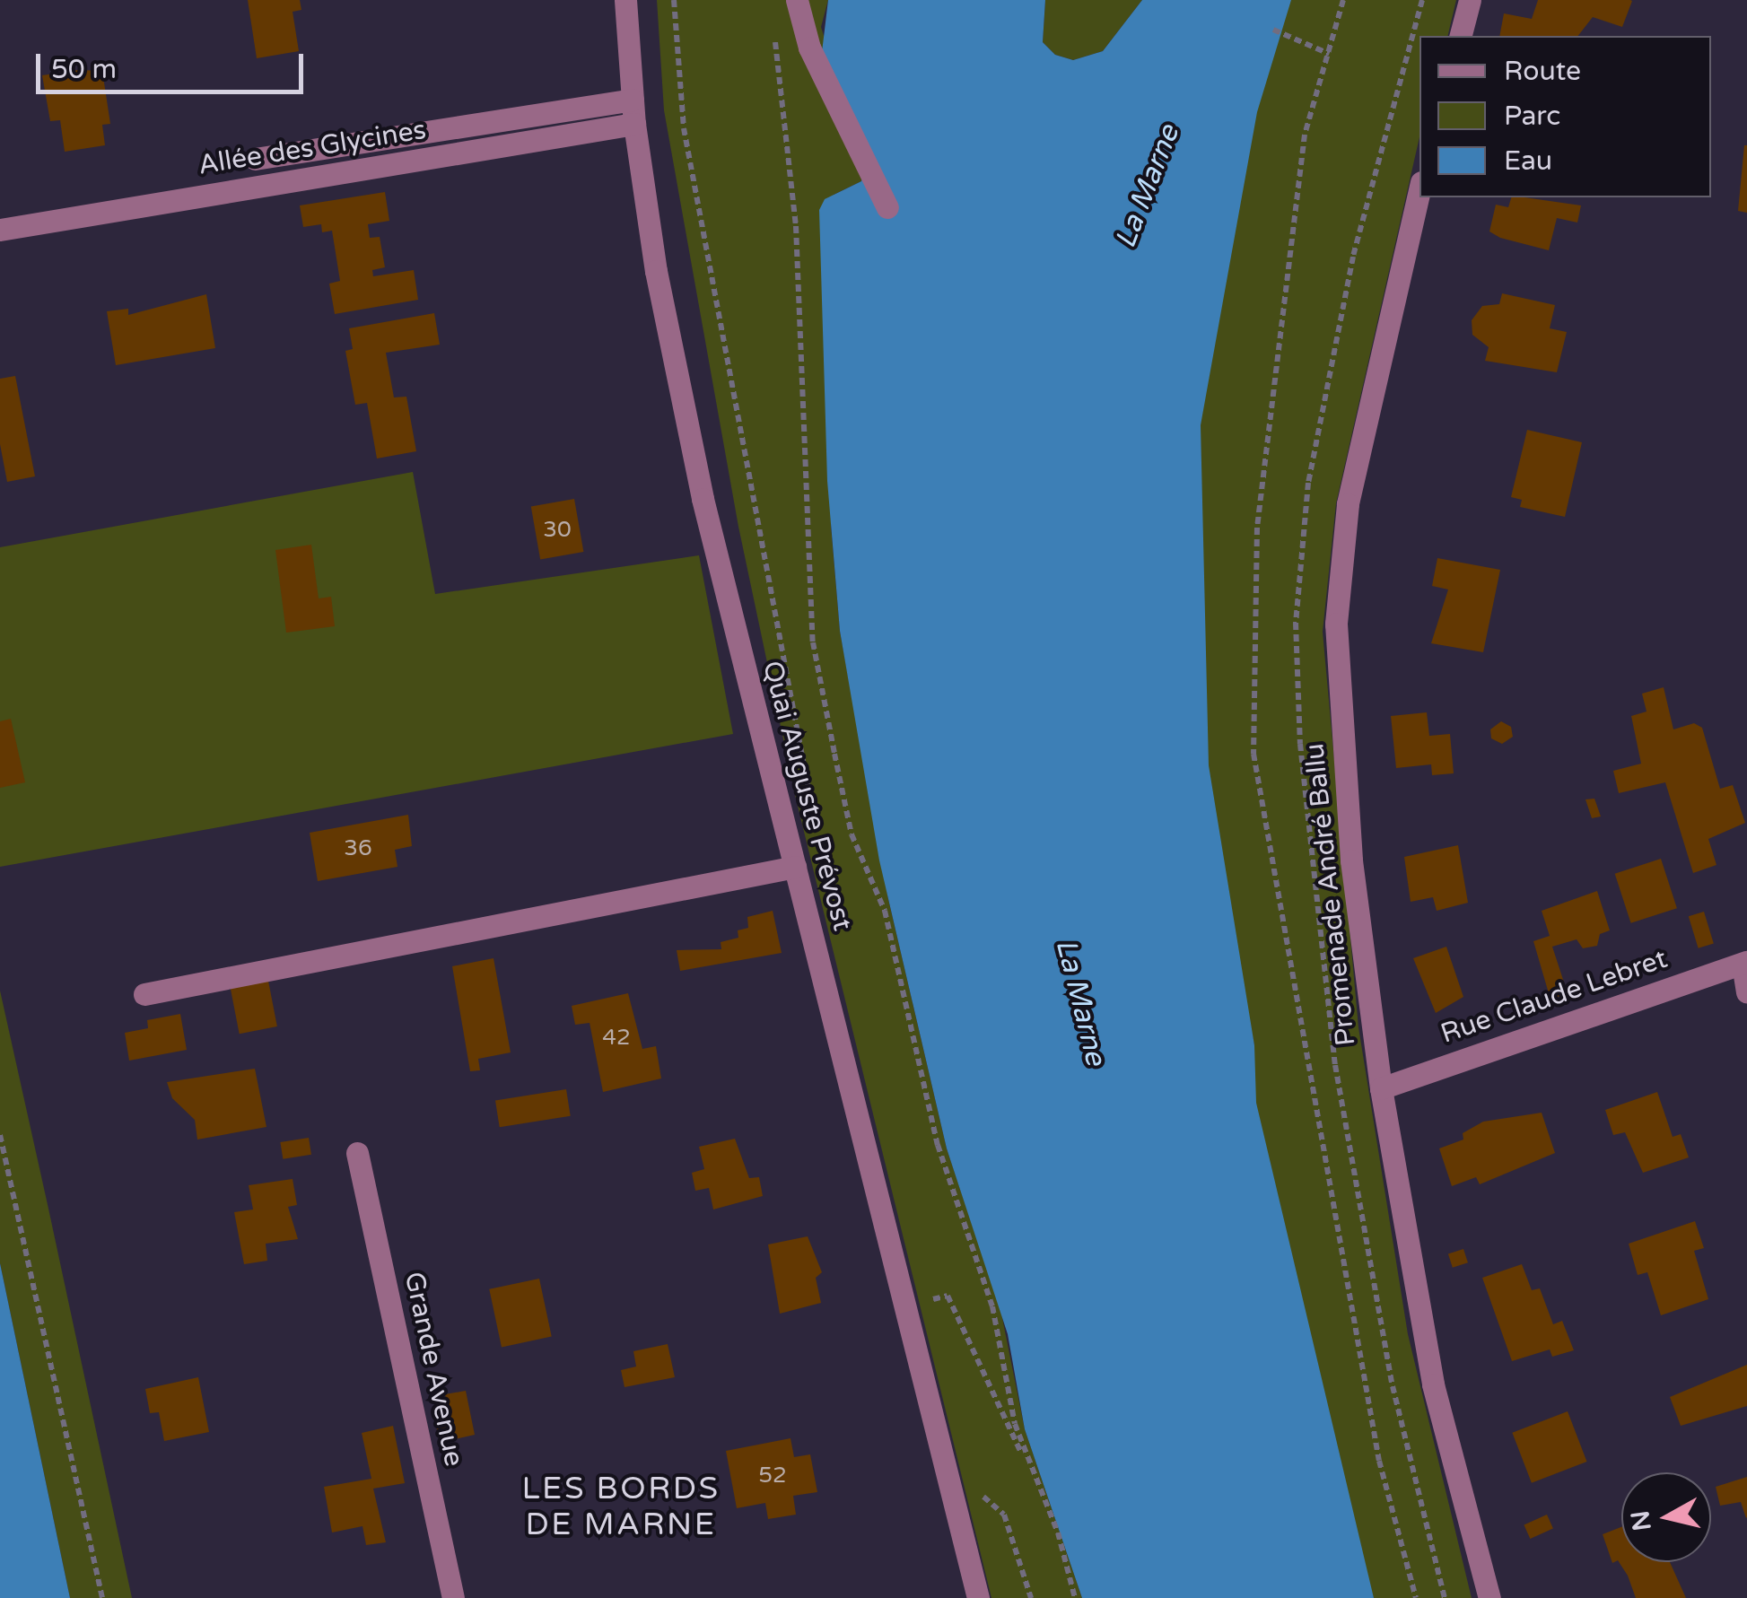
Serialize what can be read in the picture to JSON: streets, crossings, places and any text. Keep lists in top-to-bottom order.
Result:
{
  "streets": {
    "street": [
      "Allée des Glycines",
      "Quai Auguste Prévost",
      "Promenade André Ballu",
      "Rue Claude Lebret",
      "Grande Avenue"
    ]
  },
  "crossings": [
    ["Allée des Glycines", "Quai Auguste Prévost"],
    ["Promenade André Ballu", "Rue Claude Lebret"]
  ],
  "districts": ["LES BORDS DE MARNE"],
  "water": ["La Marne"],
  "house_numbers": [
    "30",
    "36",
    "42",
    "52"
  ],
  "legend": ["Route", "Parc", "Eau"],
  "scale_bar": "50 m",
  "north": "left"
}
